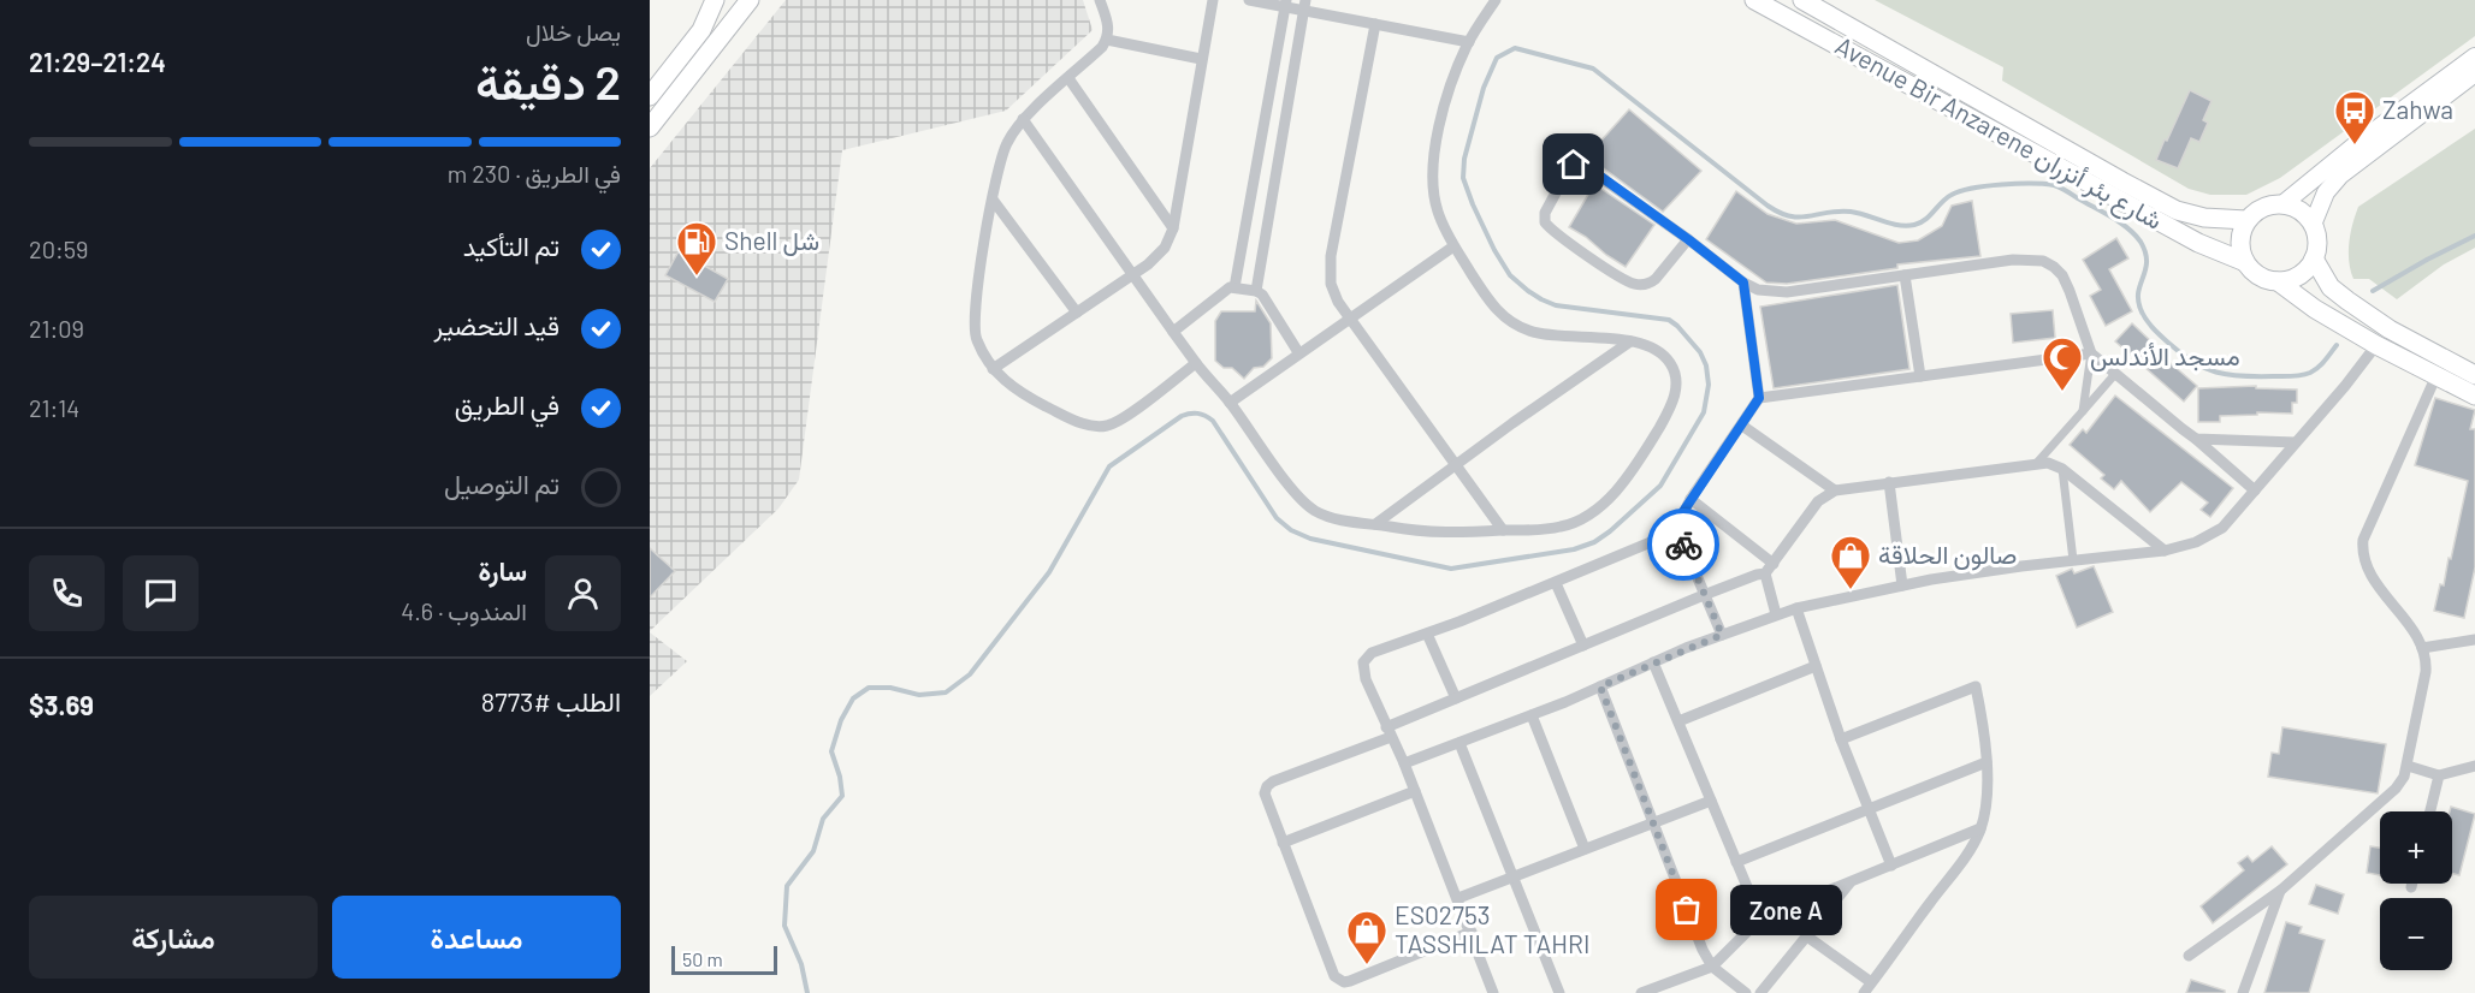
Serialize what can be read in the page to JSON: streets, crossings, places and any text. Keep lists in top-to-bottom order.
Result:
{
  "streets": {
    "main road": ["Avenue Bir Anzarene شارع بئر أنزران"]
  },
  "places": {
    "bus stop": ["Zahwa"],
    "fuel station": ["Shell شل"],
    "mosque": ["مسجد الأندلس"],
    "shop": ["صالون الحلاقة", "ES02753 TASSHILAT TAHRI"],
    "other": ["Zone A"]
  },
  "scale_bar": "50 m",
  "page": {
    "heading": ["2 دقيقة", "يصل خلال", "21:24–21:29"],
    "panel": [
      "سارة",
      "المندوب · 4.6",
      "الطلب #8773",
      "$3.69"
    ],
    "bar": "في الطريق · 230 m",
    "list": [
      ["تم التأكيد", "20:59"],
      ["قيد التحضير", "21:09"],
      ["في الطريق", "21:14"],
      "تم التوصيل"
    ],
    "map_buttons": ["+", "−"],
    "buttons": ["مساعدة", "مشاركة"],
    "bubble": "Zone A",
    "scale": "50 m"
  }
}
